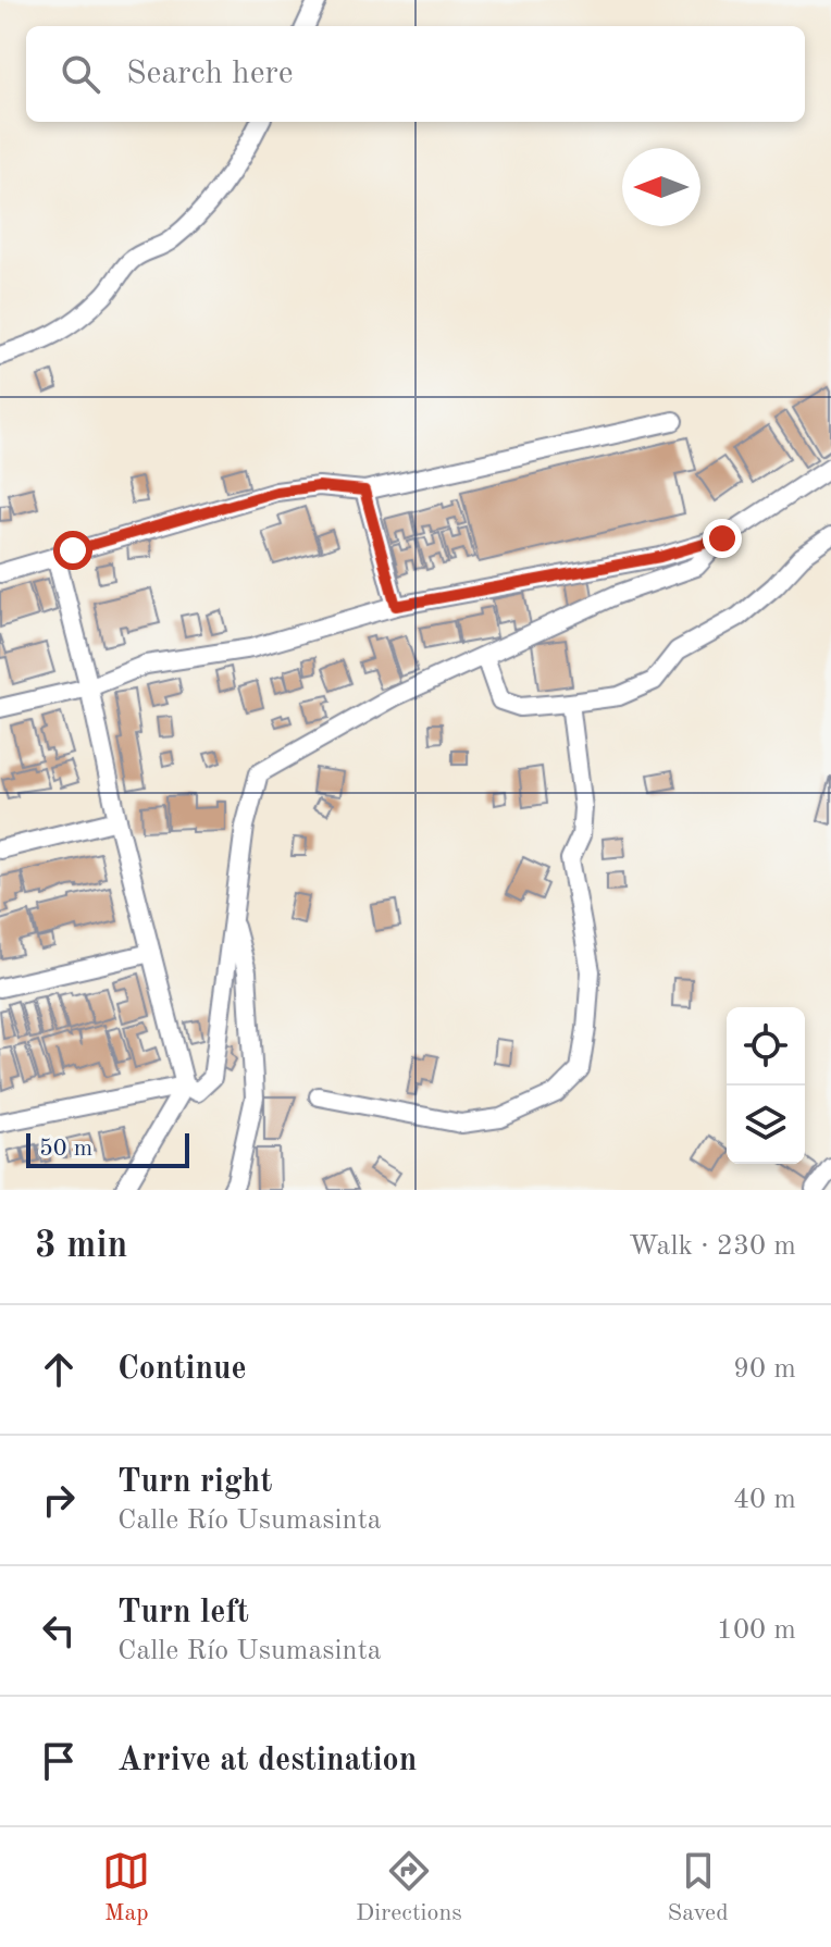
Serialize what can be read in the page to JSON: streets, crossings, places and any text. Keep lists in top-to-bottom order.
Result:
{
  "scale_bar": "50 m",
  "north": "left",
  "page": {
    "search": "Search here",
    "scale": "50 m",
    "heading": ["3 min", "Walk · 230 m"],
    "list": [
      ["Continue", "90 m"],
      ["Turn right", "Calle Río Usumasinta", "40 m"],
      ["Turn left", "Calle Río Usumasinta", "100 m"],
      "Arrive at destination"
    ],
    "nav": ["Map", "Directions", "Saved"]
  }
}
